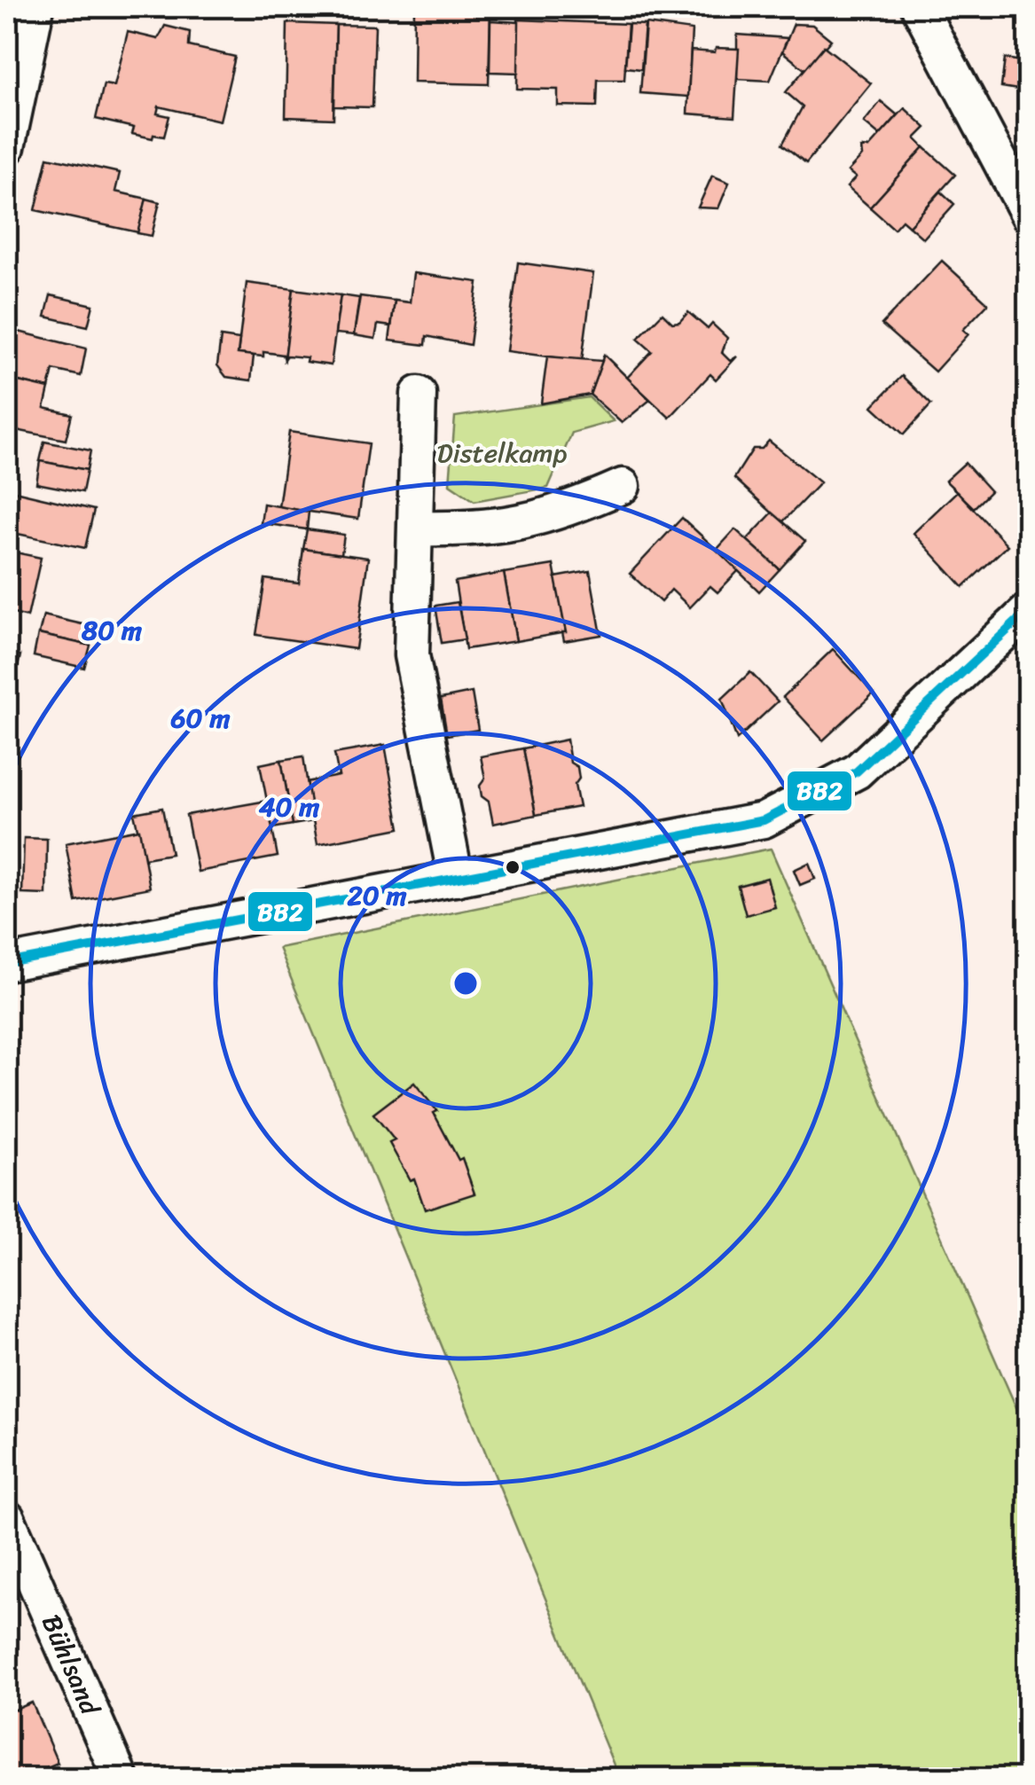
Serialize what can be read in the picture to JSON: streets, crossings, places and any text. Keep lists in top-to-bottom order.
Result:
{
  "streets": {
    "street": ["Bühlsand"]
  },
  "parks": ["Distelkamp"],
  "lines": ["transit line BB2"],
  "rings": [
    "80 m",
    "60 m",
    "40 m",
    "20 m"
  ]
}
